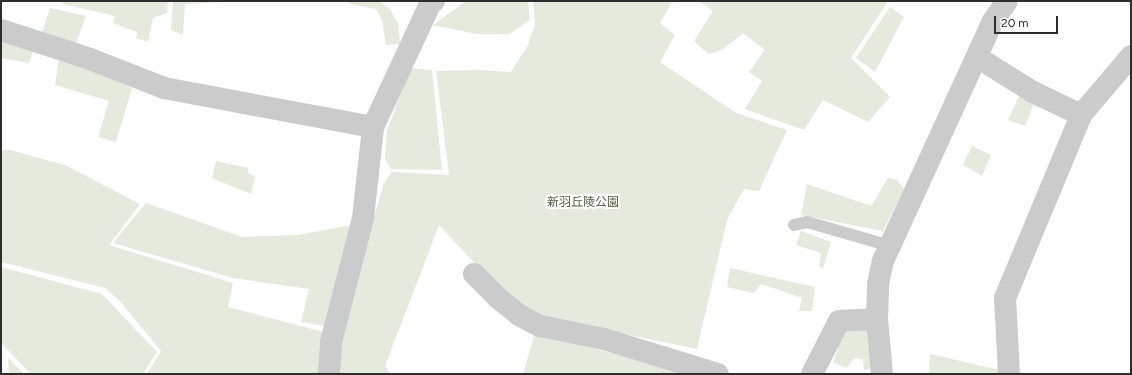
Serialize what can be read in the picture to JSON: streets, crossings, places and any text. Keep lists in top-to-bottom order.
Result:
{
  "parks": ["新羽丘陵公園"],
  "scale_bar": "20 m"
}
